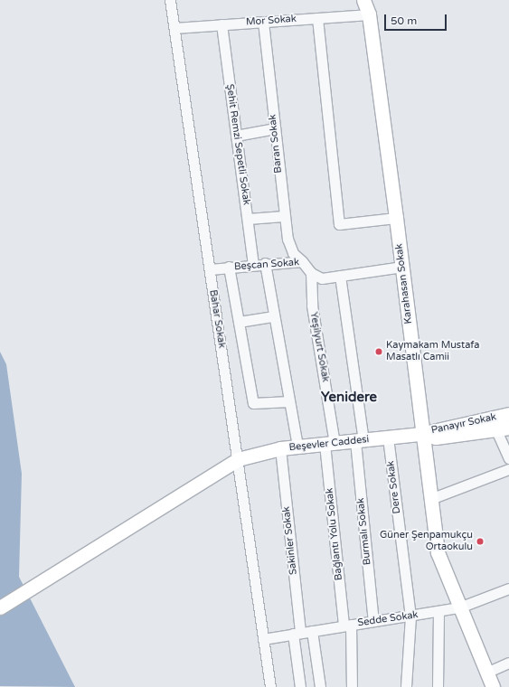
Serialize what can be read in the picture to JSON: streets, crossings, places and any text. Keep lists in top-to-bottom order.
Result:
{
  "streets": {
    "street": [
      "Mor Sokak",
      "Baran Sokak",
      "Şehit Remzi Sepetli Sokak",
      "Beşcan Sokak",
      "Karahasan Sokak",
      "Bahar Sokak",
      "Yeşilyurt Sokak",
      "Panayır Sokak",
      "Beşevler Caddesi",
      "Dere Sokak",
      "Burmalı Sokak",
      "Bağlantı Yolu Sokak",
      "Sakinler Sokak",
      "Sedde Sokak"
    ]
  },
  "crossings": [
    ["Mor Sokak", "Baran Sokak"],
    ["Mor Sokak", "Şehit Remzi Sepetli Sokak"],
    ["Mor Sokak", "Karahasan Sokak"],
    ["Mor Sokak", "Bahar Sokak"],
    ["Baran Sokak", "Beşcan Sokak"],
    ["Şehit Remzi Sepetli Sokak", "Beşcan Sokak"],
    ["Beşcan Sokak", "Karahasan Sokak"],
    ["Beşcan Sokak", "Bahar Sokak"],
    ["Beşcan Sokak", "Yeşilyurt Sokak"],
    ["Beşcan Sokak", "Burmalı Sokak"],
    ["Karahasan Sokak", "Panayır Sokak"],
    ["Karahasan Sokak", "Beşevler Caddesi"],
    ["Karahasan Sokak", "Sedde Sokak"],
    ["Bahar Sokak", "Beşevler Caddesi"],
    ["Bahar Sokak", "Sedde Sokak"],
    ["Yeşilyurt Sokak", "Beşevler Caddesi"],
    ["Yeşilyurt Sokak", "Bağlantı Yolu Sokak"],
    ["Panayır Sokak", "Beşevler Caddesi"],
    ["Beşevler Caddesi", "Dere Sokak"],
    ["Beşevler Caddesi", "Burmalı Sokak"],
    ["Beşevler Caddesi", "Bağlantı Yolu Sokak"],
    ["Beşevler Caddesi", "Sakinler Sokak"],
    ["Dere Sokak", "Sedde Sokak"],
    ["Burmalı Sokak", "Sedde Sokak"],
    ["Bağlantı Yolu Sokak", "Sedde Sokak"],
    ["Sakinler Sokak", "Sedde Sokak"]
  ],
  "districts": ["Yenidere"],
  "places": ["Kaymakam Mustafa Masatlı Camii", "Güner Şenpamukçu Ortaokulu"],
  "scale_bar": "50 m"
}
